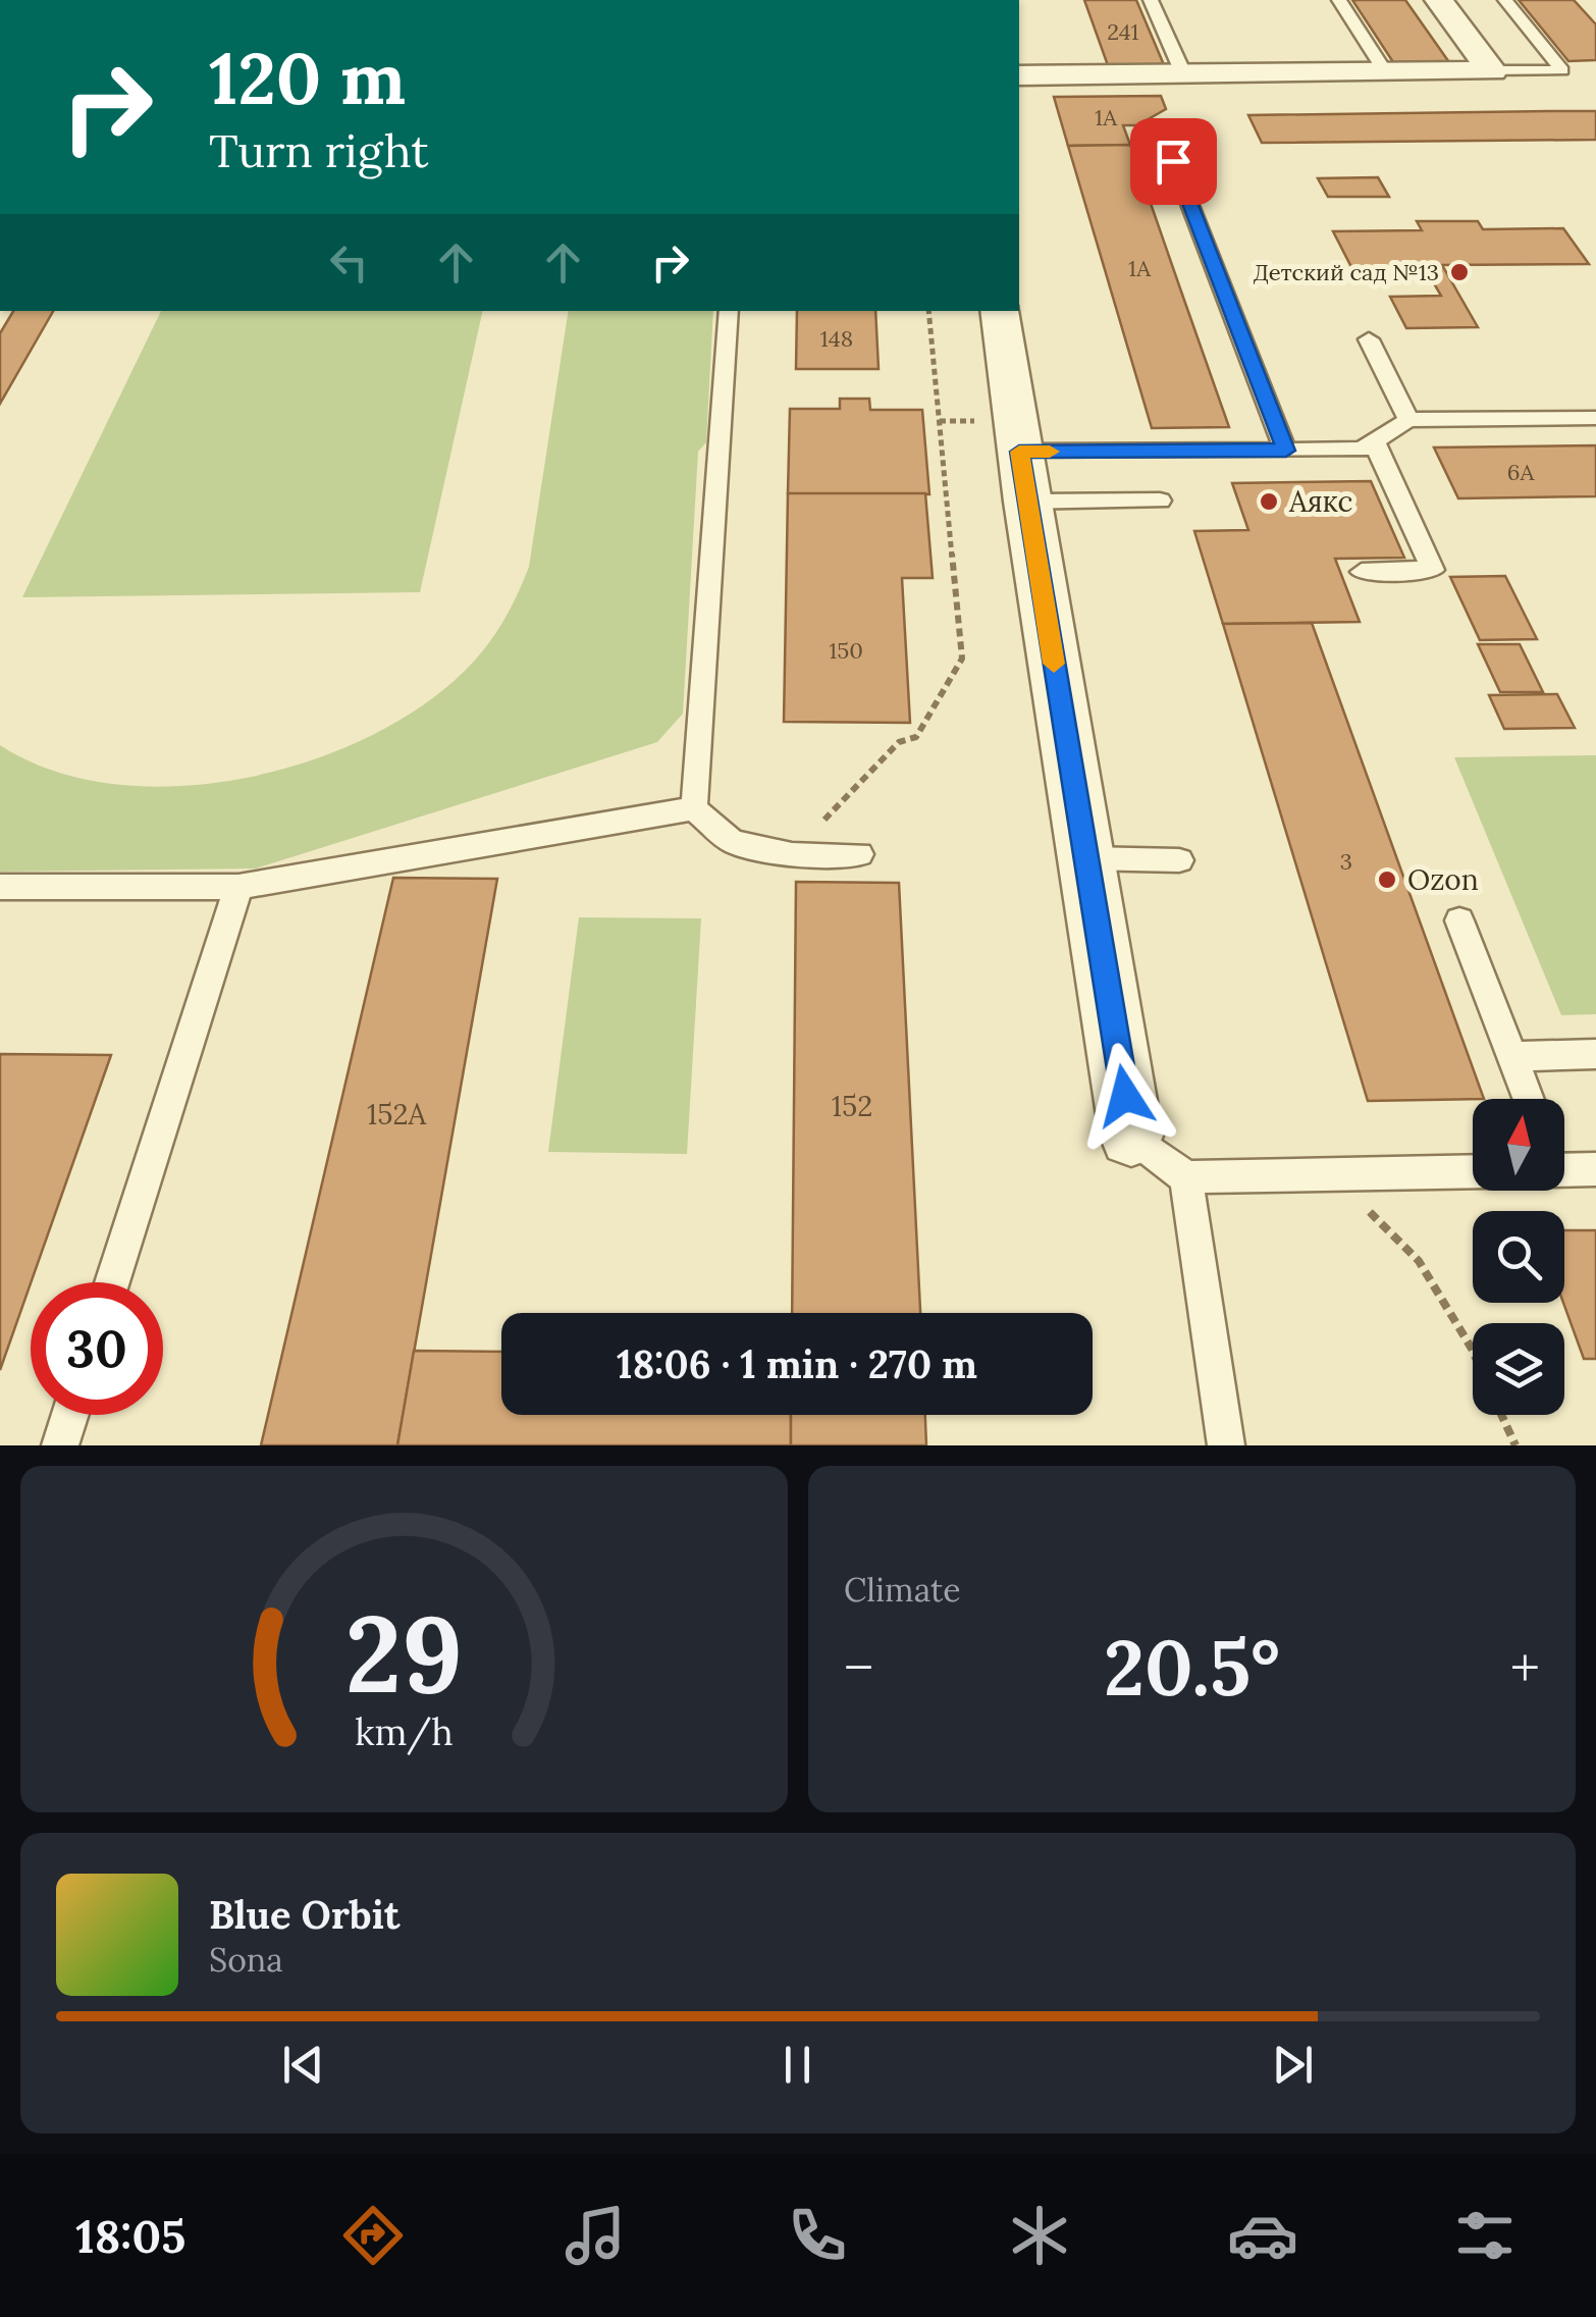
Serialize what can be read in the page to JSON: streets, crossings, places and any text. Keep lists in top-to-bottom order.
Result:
{
  "places": ["Детский сад №13", "Аякс", "Ozon"],
  "house_numbers": [
    "241",
    "1А",
    "1А",
    "148",
    "6А",
    "150",
    "3",
    "152",
    "152А"
  ],
  "north": "top",
  "page": {
    "turn": ["120 m", "Turn right"],
    "limit": "30",
    "trip": "18:06 · 1 min · 270 m",
    "tile": "Climate",
    "heat": ["−", "20.5°", "+"],
    "song": ["Blue Orbit", "Sona"],
    "tabs": "18:05",
    "gauge": ["29", "km/h"]
  }
}
